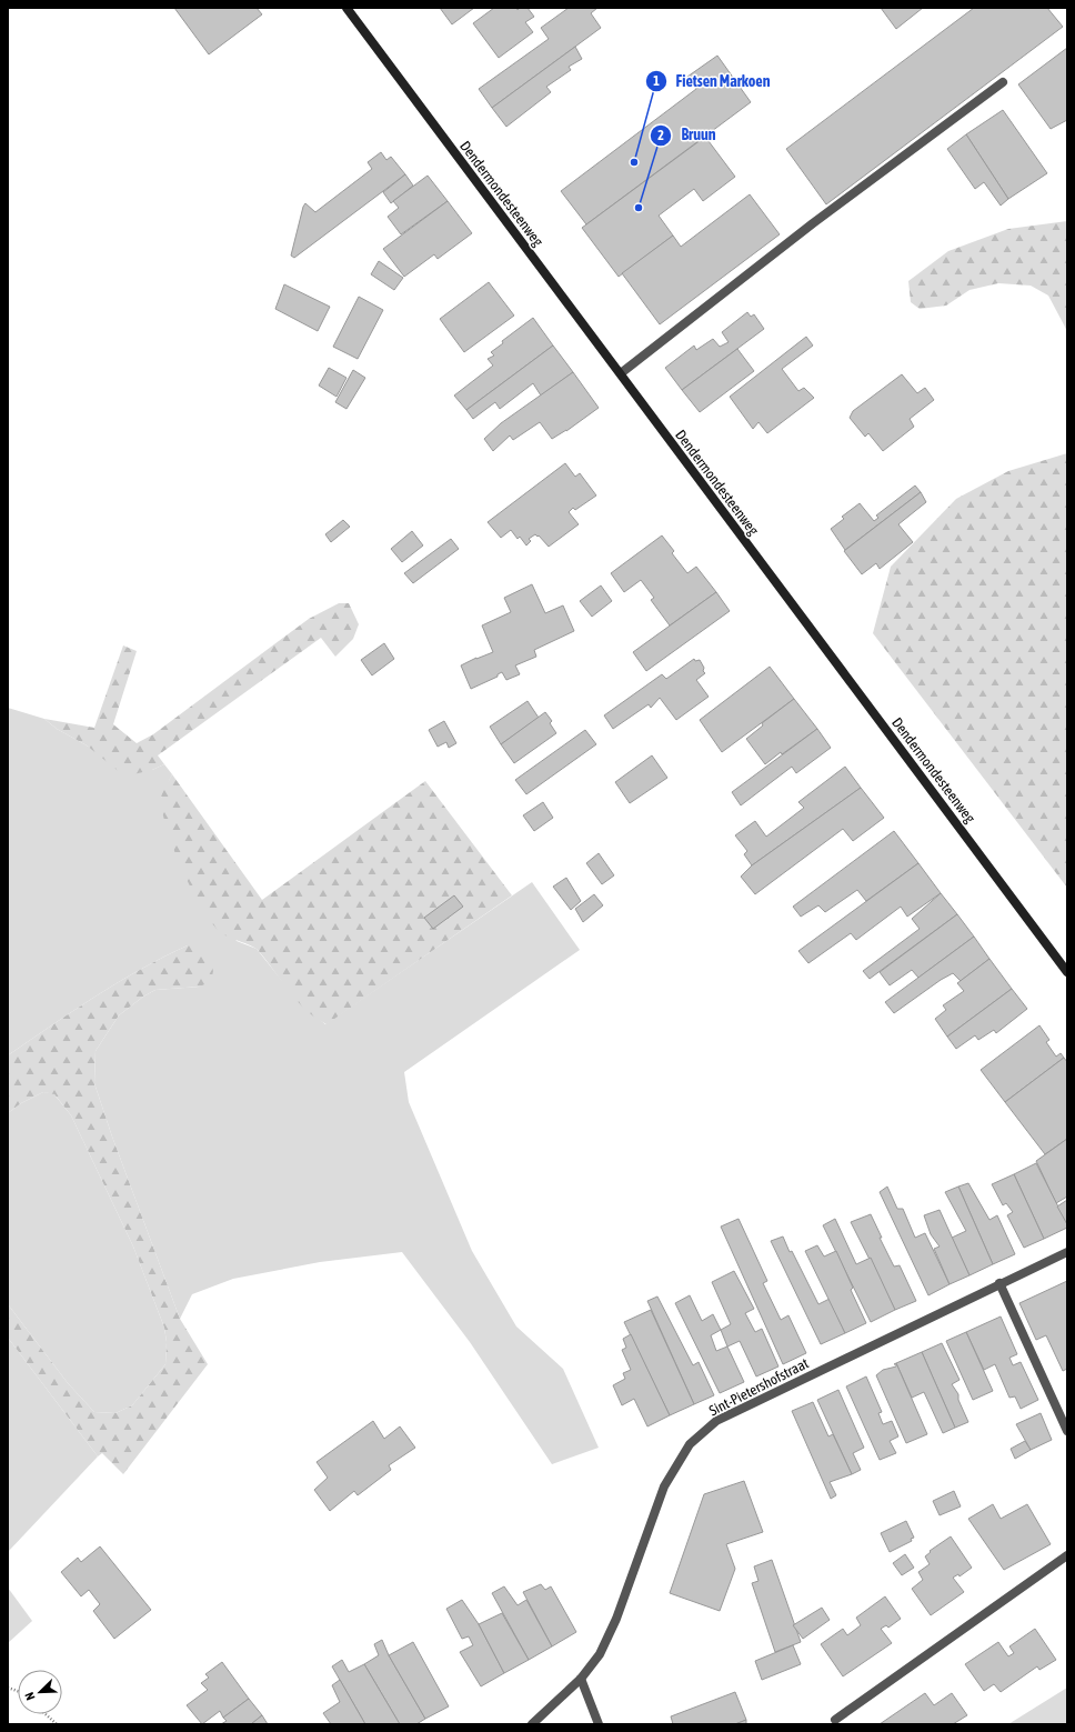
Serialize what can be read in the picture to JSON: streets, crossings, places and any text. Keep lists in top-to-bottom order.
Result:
{
  "streets": {
    "main road": ["Dendermondesteenweg"],
    "street": ["Sint-Pietershofstraat"]
  },
  "places": ["Fietsen Markoen", "Bruun"],
  "north": "bottom left"
}
